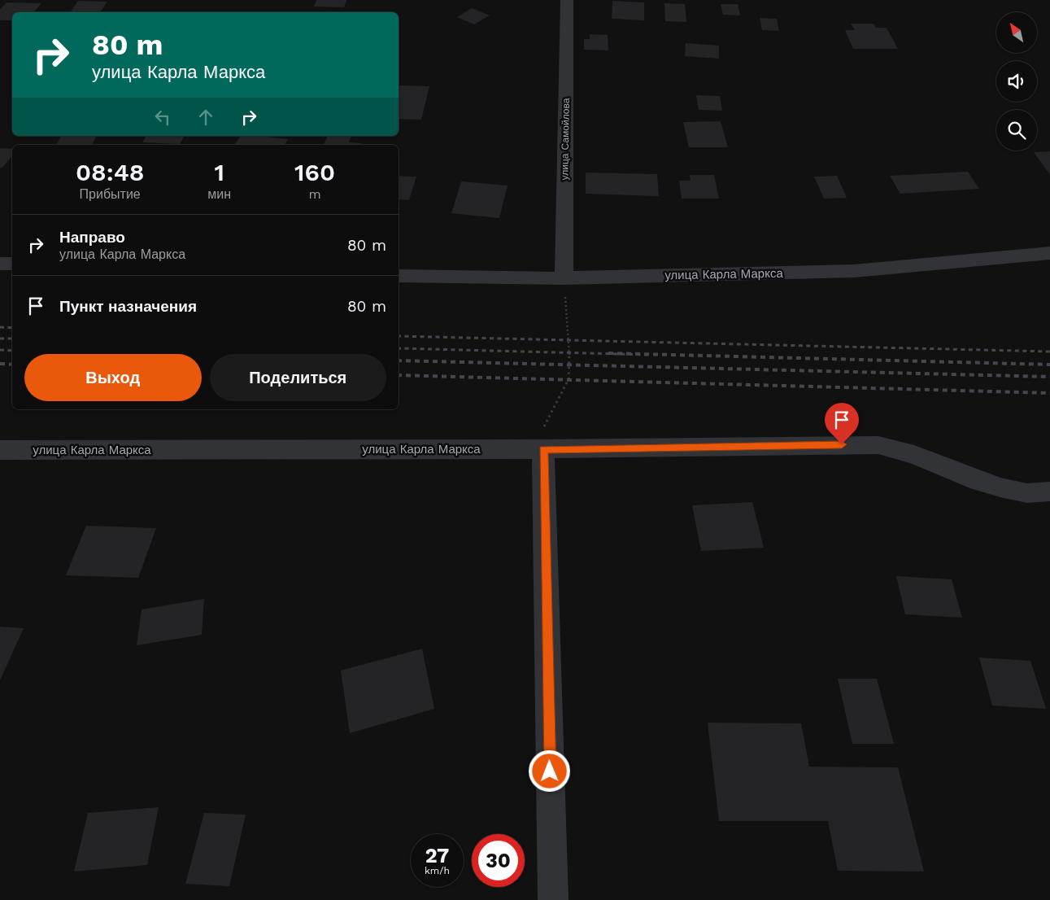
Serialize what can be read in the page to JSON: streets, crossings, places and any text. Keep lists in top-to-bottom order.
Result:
{
  "streets": {
    "street": ["улица Самойлова", "улица Карла Маркса"]
  },
  "crossings": [
    ["улица Самойлова", "улица Карла Маркса"]
  ],
  "north": "top left",
  "page": {
    "turn": ["80 m", "улица Карла Маркса"],
    "eta": [
      "08:48",
      "Прибытие",
      "1",
      "мин",
      "160",
      "m"
    ],
    "list": [
      {
        "name": "Направо",
        "note": "улица Карла Маркса",
        "value": "80 m"
      },
      {
        "name": "Пункт назначения",
        "value": "80 m"
      }
    ],
    "buttons": ["Выход", "Поделиться"],
    "speed": "27 km/h",
    "limit": "30"
  }
}
